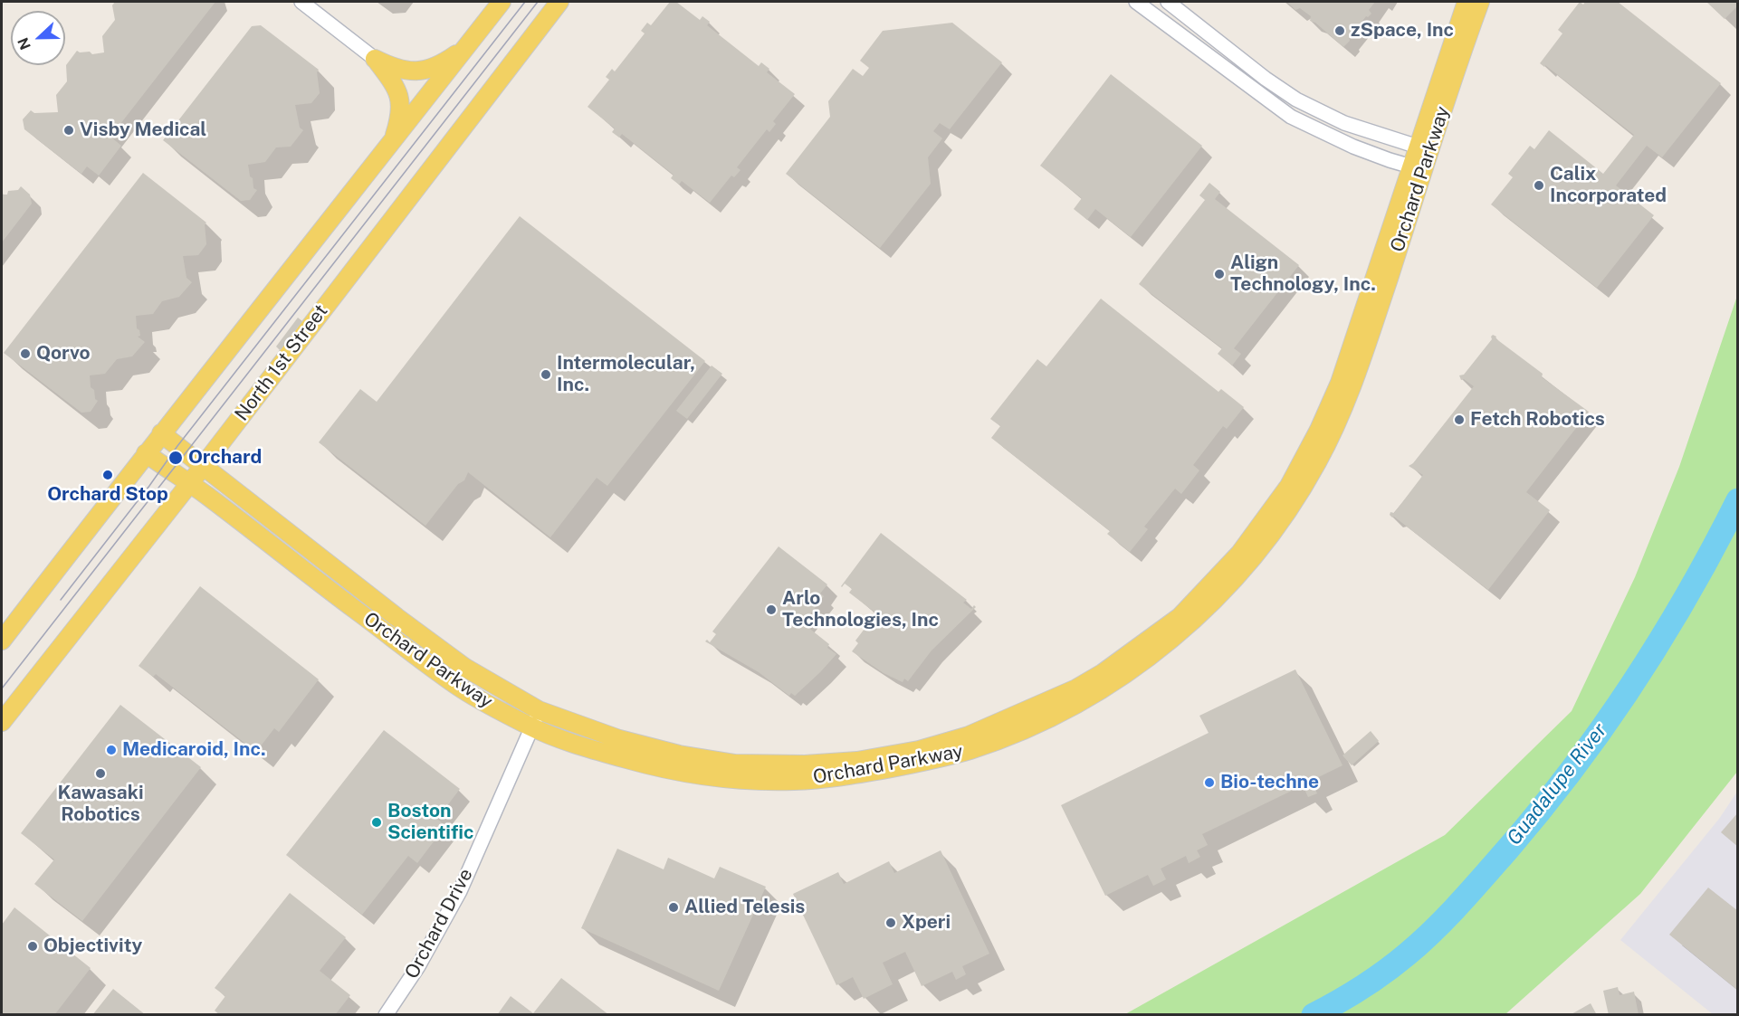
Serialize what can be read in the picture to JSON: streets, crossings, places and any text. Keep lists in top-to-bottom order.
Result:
{
  "streets": {
    "main road": ["Orchard Parkway", "North 1st Street"],
    "street": ["Orchard Drive"]
  },
  "crossings": [
    ["Orchard Parkway", "North 1st Street"],
    ["Orchard Parkway", "Orchard Drive"]
  ],
  "water": ["Guadalupe River"],
  "places": [
    "zSpace, Inc",
    "Visby Medical",
    "Calix Incorporated",
    "Align Technology, Inc.",
    "Qorvo",
    "Intermolecular, Inc.",
    "Fetch Robotics",
    "Orchard",
    "Orchard Stop",
    "Arlo Technologies, Inc",
    "Medicaroid, Inc.",
    "Kawasaki Robotics",
    "Bio-techne",
    "Boston Scientific",
    "Allied Telesis",
    "Xperi",
    "Objectivity"
  ],
  "north": "left"
}
